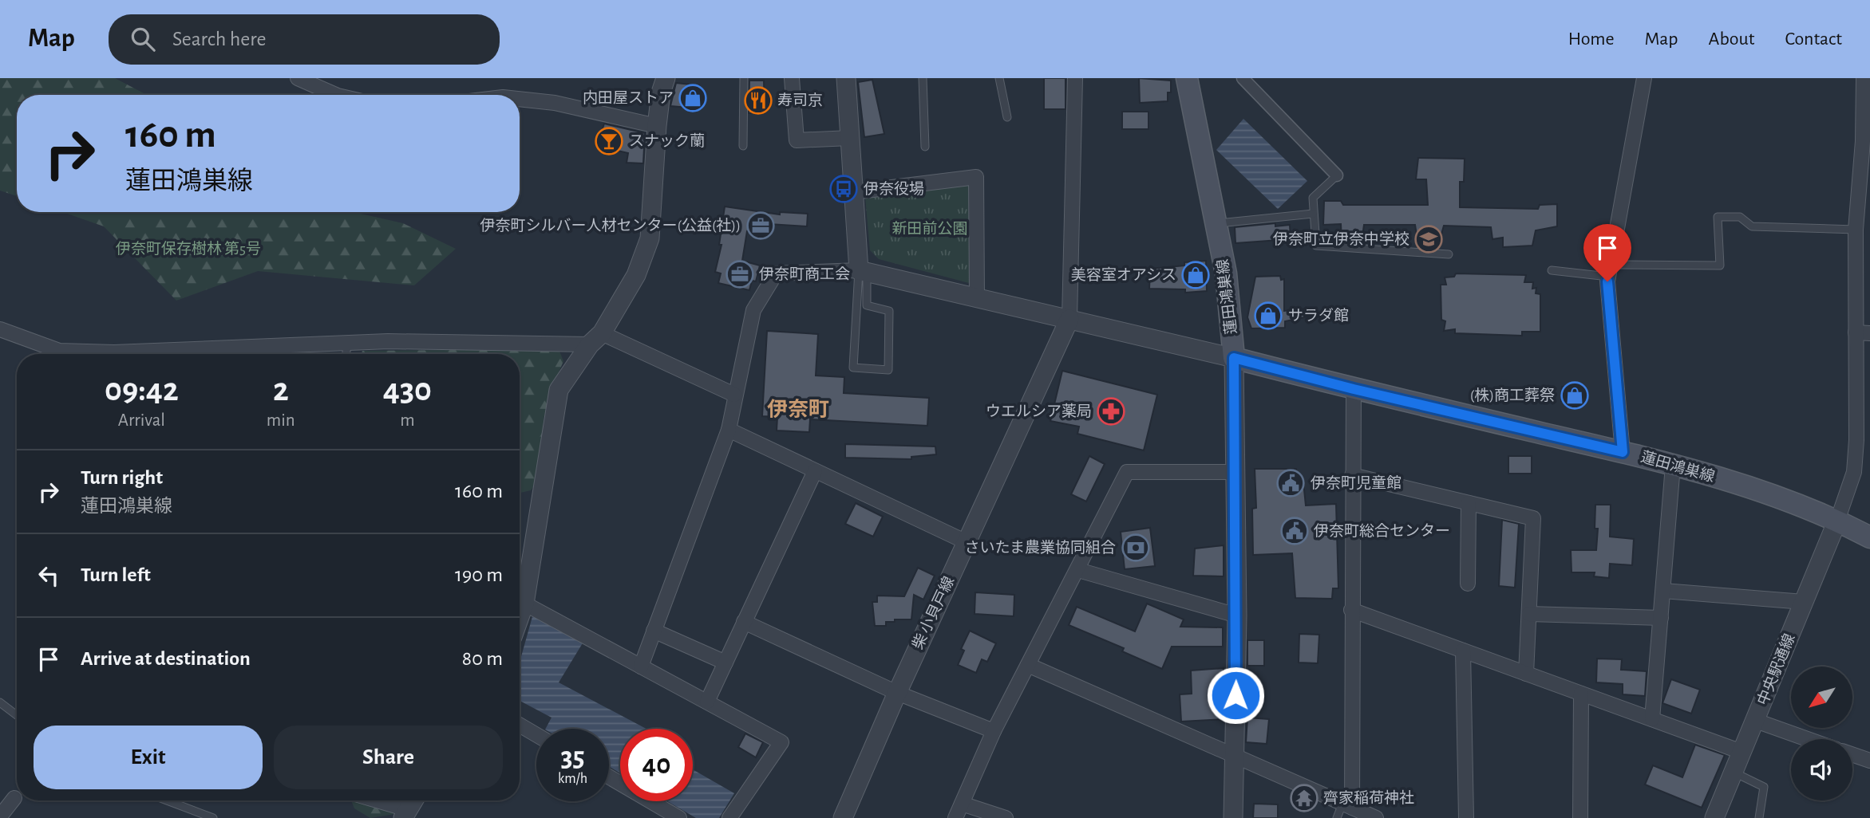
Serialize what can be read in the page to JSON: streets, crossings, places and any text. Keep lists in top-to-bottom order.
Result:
{
  "streets": {
    "main road": ["蓮田鴻巣線"],
    "street": ["柴 小貝戸線", "中央駅通線"]
  },
  "crossings": [
    ["蓮田鴻巣線", "中央駅通線"]
  ],
  "districts": ["伊奈町"],
  "parks": ["新田前公園", "伊奈町保存樹林 第5号"],
  "places": {
    "shop": [
      "内田屋ストア",
      "美容室オアシス",
      "サラダ館",
      "(株)商工葬祭"
    ],
    "restaurant": ["寿司京"],
    "bar": ["スナック蘭"],
    "bus stop": ["伊奈役場"],
    "office": ["伊奈町シルバー人材センター(公益(社))", "伊奈町商工会"],
    "school or university": ["伊奈町立伊奈中学校"],
    "pharmacy": ["ウエルシア薬局"],
    "public building": ["伊奈町児童館", "伊奈町総合センター"],
    "bank": ["さいたま農業協同組合"],
    "temple": ["齊家稲荷神社"]
  },
  "north": "bottom left",
  "page": {
    "header": "Map",
    "search": "Search here",
    "nav": [
      "Home",
      "Map",
      "About",
      "Contact"
    ],
    "turn": ["160 m", "蓮田鴻巣線"],
    "eta": [
      "09:42",
      "Arrival",
      "2",
      "min",
      "430",
      "m"
    ],
    "list": [
      {
        "name": "Turn right",
        "note": "蓮田鴻巣線",
        "value": "160 m"
      },
      {
        "name": "Turn left",
        "value": "190 m"
      },
      {
        "name": "Arrive at destination",
        "value": "80 m"
      }
    ],
    "buttons": ["Exit", "Share"],
    "speed": "35 km/h",
    "limit": "40"
  }
}
